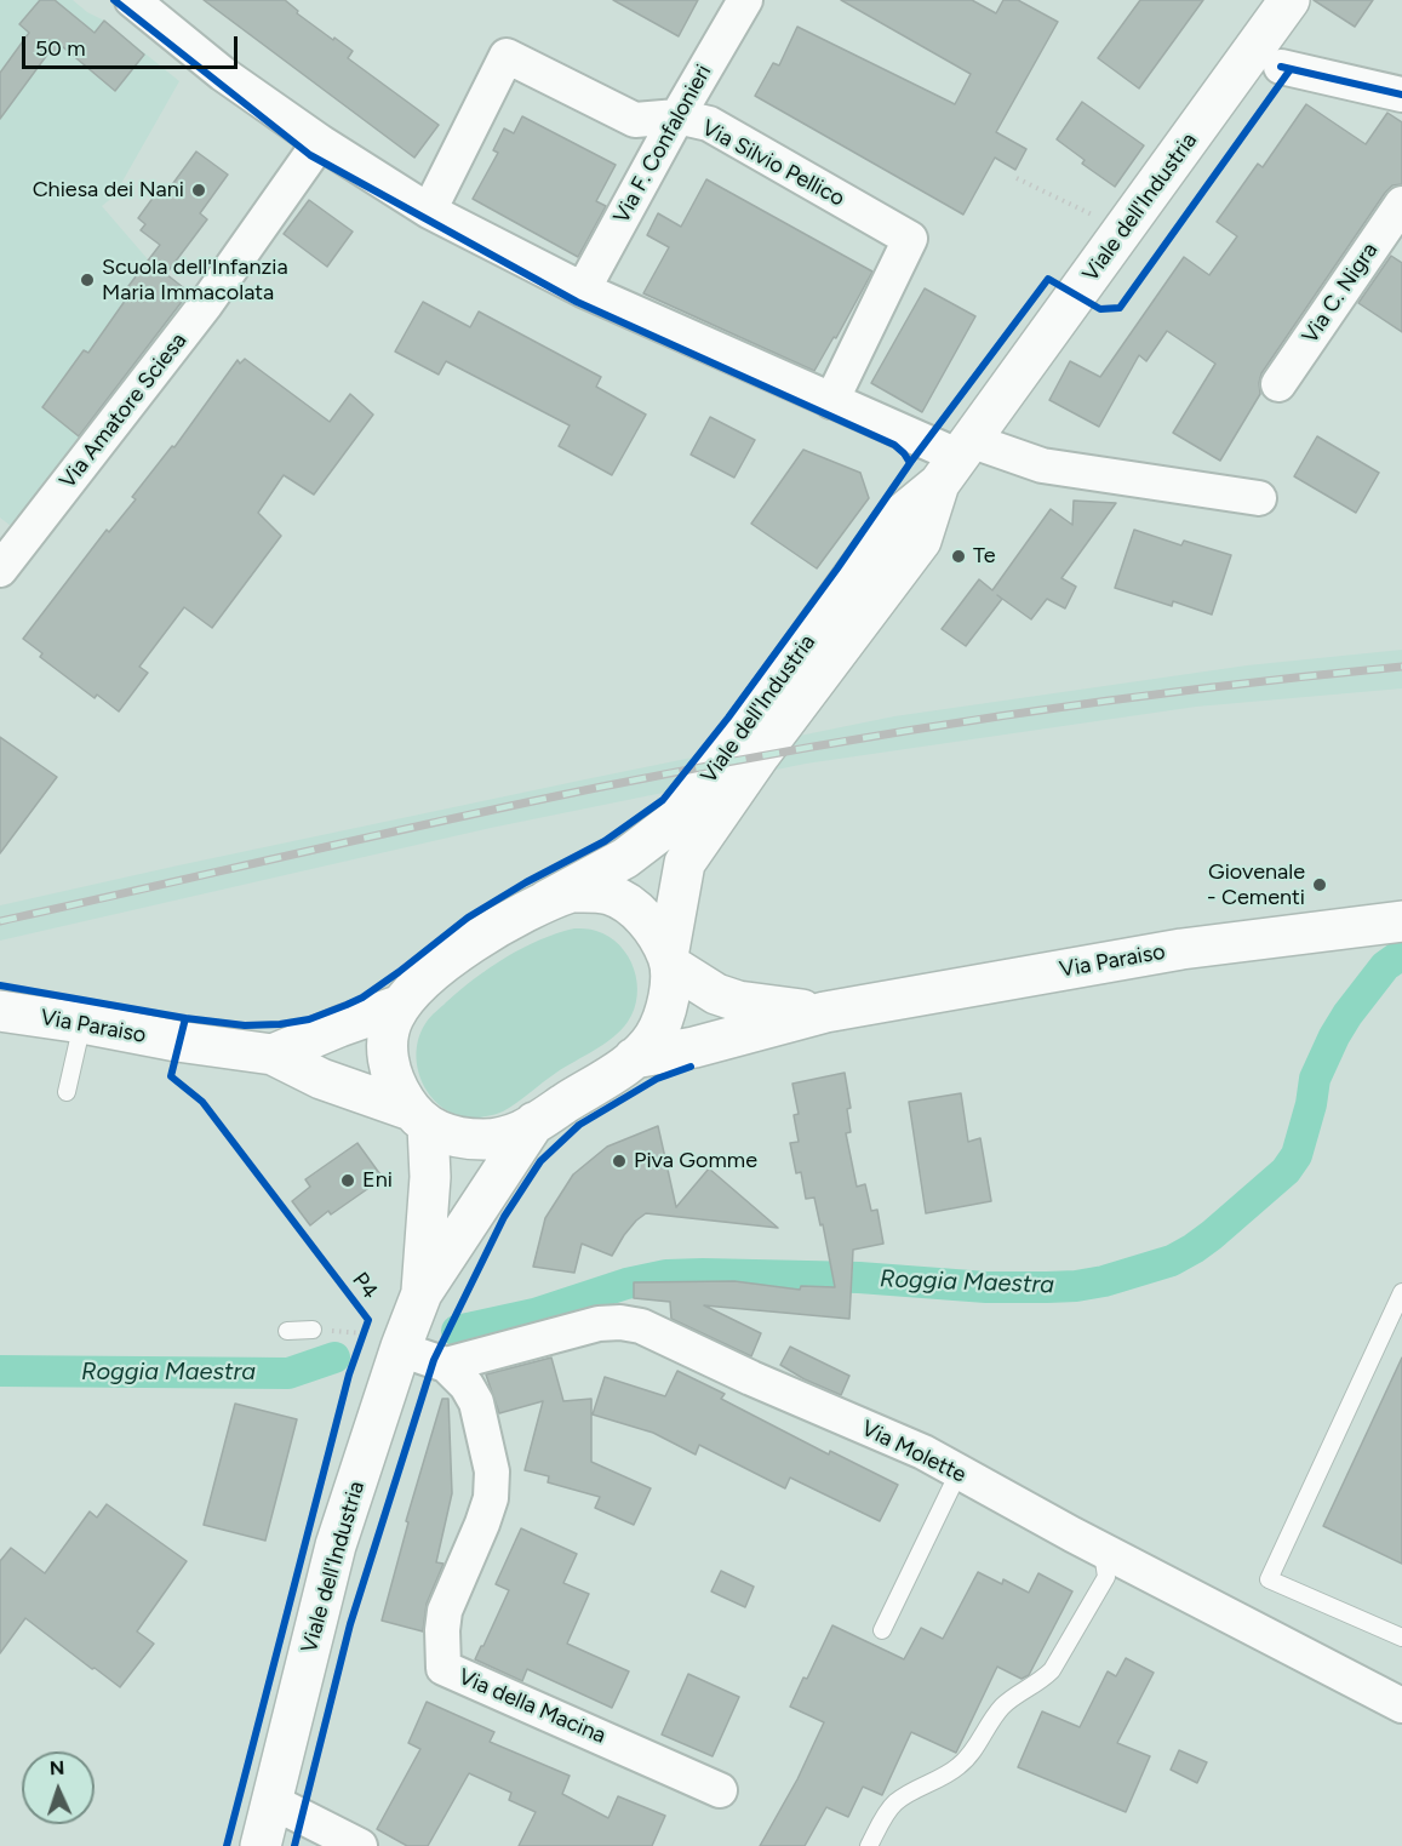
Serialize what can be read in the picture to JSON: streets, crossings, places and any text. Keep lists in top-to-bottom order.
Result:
{
  "streets": {
    "main road": ["Viale dell'Industria", "Via Paraiso"],
    "street": [
      "Via F. Confalonieri",
      "Via Silvio Pellico",
      "Via C. Nigra",
      "Via Amatore Sciesa",
      "Via Molette",
      "Via della Macina"
    ],
    "cycle path": ["P4"]
  },
  "crossings": [
    ["Via F. Confalonieri", "Via Silvio Pellico"],
    ["Viale dell'Industria", "Via Paraiso"],
    ["Via Molette", "Via della Macina"]
  ],
  "water": ["Roggia Maestra"],
  "places": [
    "Chiesa dei Nani",
    "Scuola dell'Infanzia Maria Immacolata",
    "Te",
    "Giovenale - Cementi",
    "Piva Gomme",
    "Eni"
  ],
  "scale_bar": "50 m",
  "north": "top"
}
